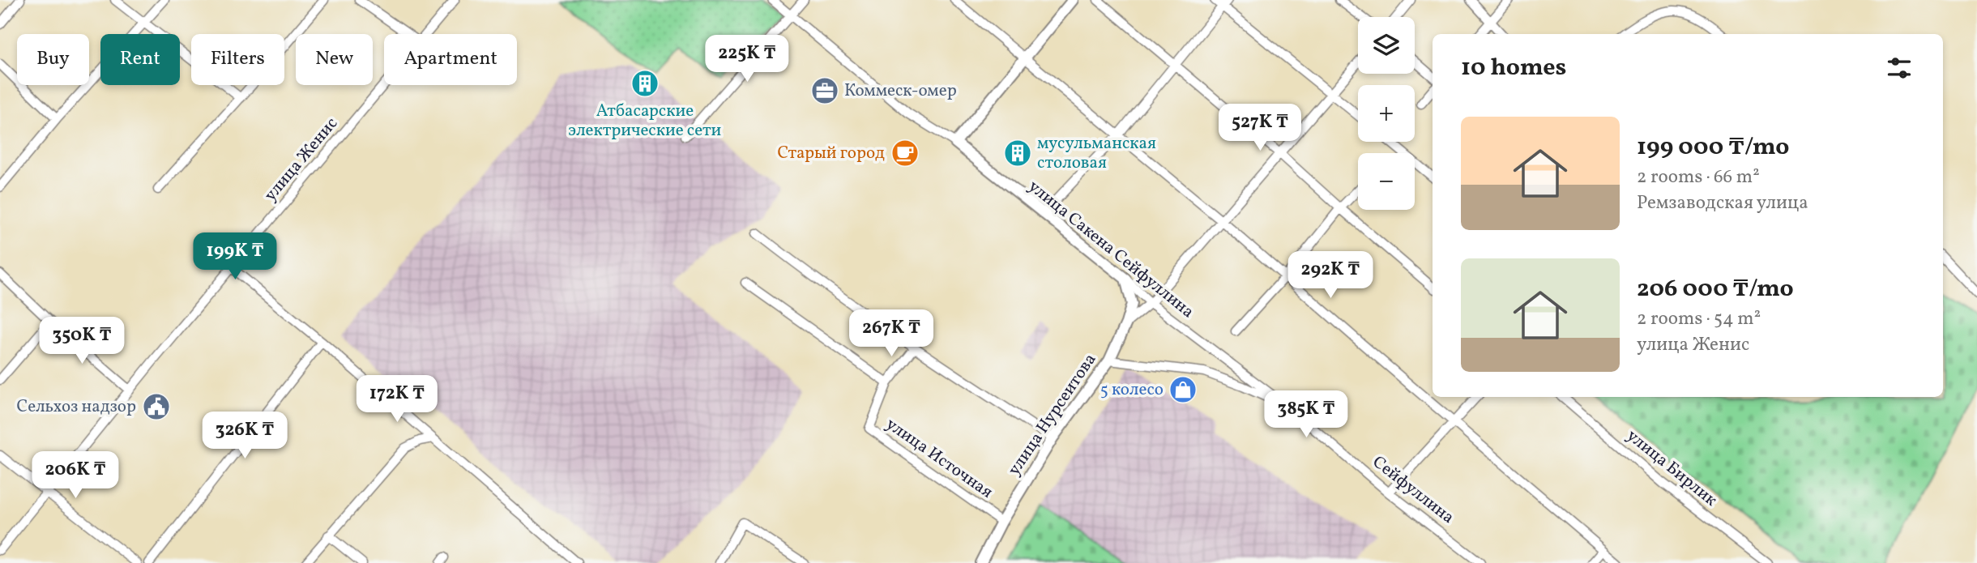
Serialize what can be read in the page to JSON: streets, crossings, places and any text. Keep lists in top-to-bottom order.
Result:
{
  "streets": {
    "main road": ["улица Сакена Сейфуллина", "улица Нурсеитова"],
    "street": [
      "улица Женис",
      "улица Источная",
      "улица Бирлик",
      "Сейфуллина"
    ]
  },
  "crossings": [
    ["улица Сакена Сейфуллина", "улица Нурсеитова"],
    ["улица Сакена Сейфуллина", "Сейфуллина"],
    ["улица Нурсеитова", "улица Источная"],
    ["улица Нурсеитова", "Сейфуллина"]
  ],
  "places": {
    "building": ["Атбасарские электрические сети", "мусульманская столовая"],
    "office": ["Коммеск-омер"],
    "cafe": ["Старый город"],
    "shop": ["5 колесо"],
    "public building": ["Сельхоз надзор"]
  },
  "page": {
    "map_buttons": ["+", "−"],
    "chip": [
      "Buy",
      "Rent",
      "Filters",
      "New",
      "Apartment"
    ],
    "heading": "10 homes",
    "price": [
      "225K ₸",
      "527K ₸",
      "199K ₸",
      "292K ₸",
      "267K ₸",
      "350K ₸",
      "172K ₸",
      "385K ₸",
      "326K ₸",
      "206K ₸"
    ],
    "list": [
      {
        "name": "199 000 ₸/mo",
        "note": "2 rooms · 66 m² · Ремзаводская улица"
      },
      {
        "name": "206 000 ₸/mo",
        "note": "2 rooms · 54 m² · улица Женис"
      }
    ]
  }
}
